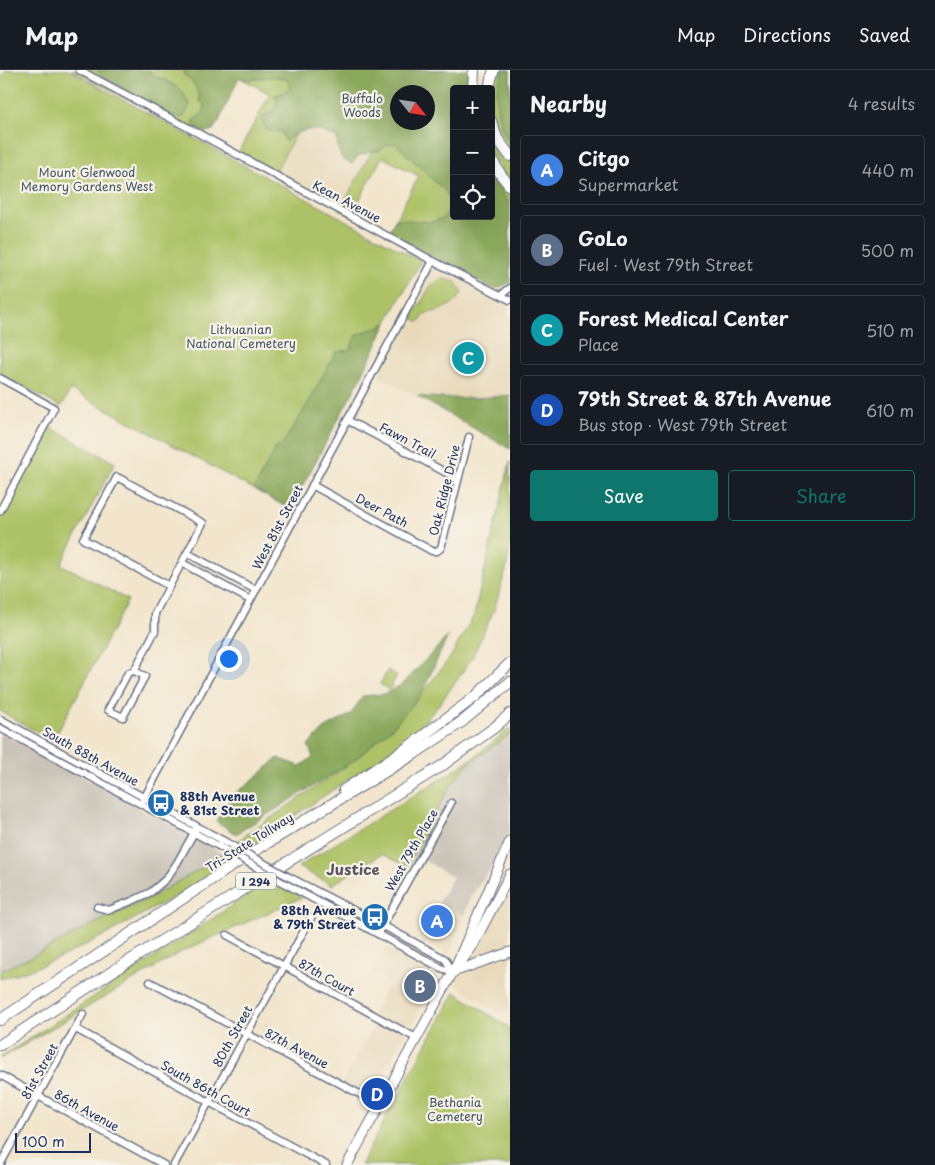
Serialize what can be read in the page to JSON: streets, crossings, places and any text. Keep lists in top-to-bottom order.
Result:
{
  "streets": {
    "highway": ["Tri-State Tollway", "I 294"],
    "street": [
      "Kean Avenue",
      "Fawn Trail",
      "Oak Ridge Drive",
      "Deer Path",
      "West 81st Street",
      "South 88th Avenue",
      "West 79th Place",
      "87th Court",
      "80th Street",
      "87th Avenue",
      "81st Street",
      "South 86th Court",
      "86th Avenue"
    ]
  },
  "crossings": [
    ["Kean Avenue", "West 81st Street"],
    ["Fawn Trail", "Oak Ridge Drive"],
    ["Fawn Trail", "West 81st Street"],
    ["Oak Ridge Drive", "Deer Path"],
    ["Deer Path", "West 81st Street"],
    ["West 81st Street", "South 88th Avenue"],
    ["South 88th Avenue", "West 79th Place"],
    ["87th Court", "80th Street"],
    ["80th Street", "87th Avenue"],
    ["80th Street", "South 86th Court"],
    ["81st Street", "South 86th Court"],
    ["81st Street", "86th Avenue"]
  ],
  "districts": ["Justice"],
  "parks": [
    "Buffalo Woods",
    "Mount Glenwood Memory Gardens West",
    "Lithuanian National Cemetery",
    "Bethania Cemetery"
  ],
  "places": {
    "bus stop": ["88th Avenue & 81st Street", "88th Avenue & 79th Street"]
  },
  "scale_bar": "100 m",
  "north": "bottom right",
  "page": {
    "header": "Map",
    "nav": ["Map", "Directions", "Saved"],
    "heading": ["Nearby", "4 results"],
    "map_buttons": ["+", "−"],
    "list": [
      {
        "mark": "A",
        "name": "Citgo",
        "note": "Supermarket",
        "value": "440 m"
      },
      {
        "mark": "B",
        "name": "GoLo",
        "note": "Fuel · West 79th Street",
        "value": "500 m"
      },
      {
        "mark": "C",
        "name": "Forest Medical Center",
        "note": "Place",
        "value": "510 m"
      },
      {
        "mark": "D",
        "name": "79th Street & 87th Avenue",
        "note": "Bus stop · West 79th Street",
        "value": "610 m"
      }
    ],
    "pins": [
      "C",
      "A",
      "B",
      "D"
    ],
    "buttons": ["Save", "Share"],
    "scale": "100 m"
  }
}
